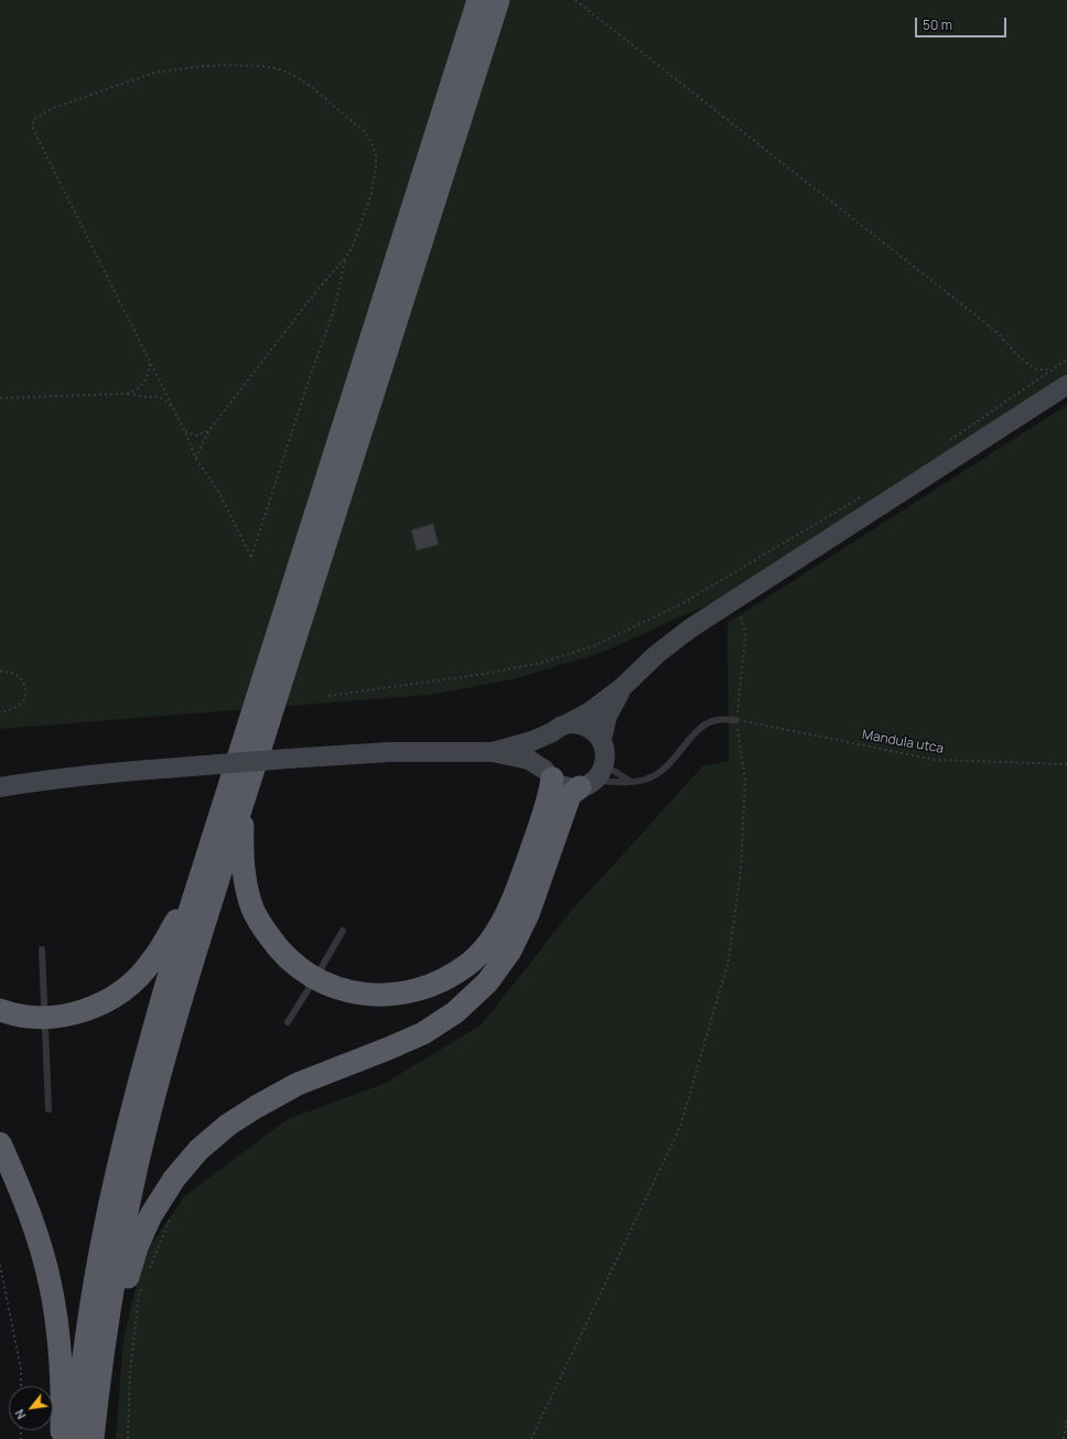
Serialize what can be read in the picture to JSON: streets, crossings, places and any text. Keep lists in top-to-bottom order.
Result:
{
  "streets": {
    "path": ["Mandula utca"]
  },
  "scale_bar": "50 m",
  "north": "bottom left"
}
